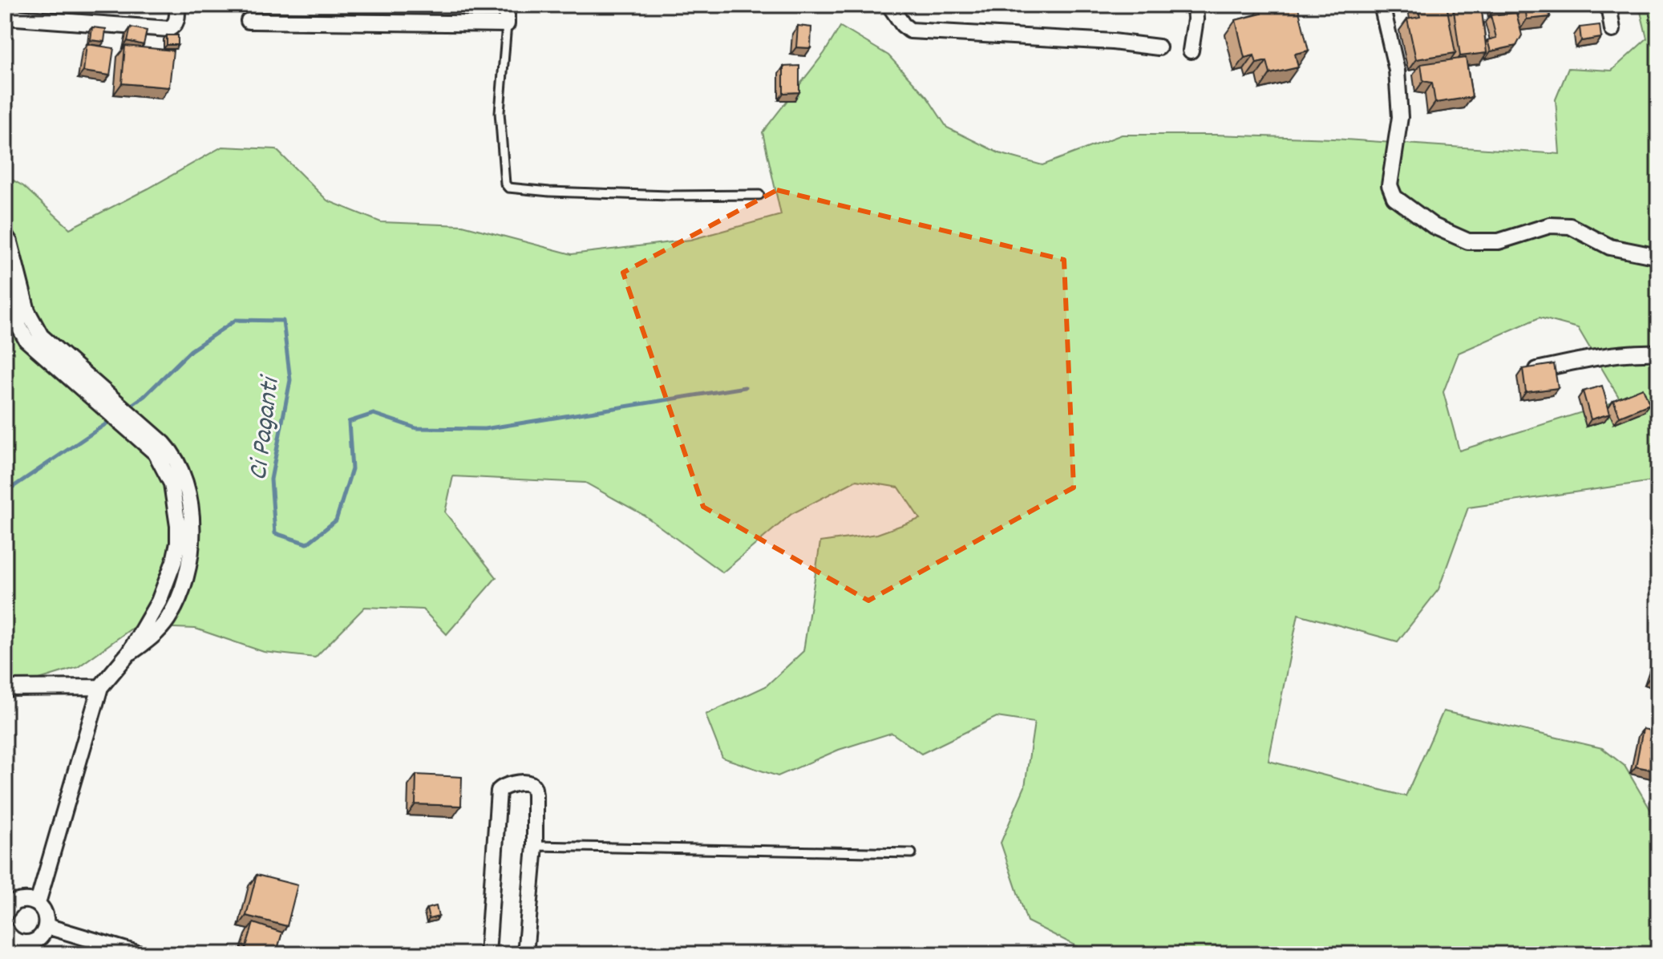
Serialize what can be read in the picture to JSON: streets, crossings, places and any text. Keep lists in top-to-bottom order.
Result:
{
  "water": ["Ci Paganti"]
}
